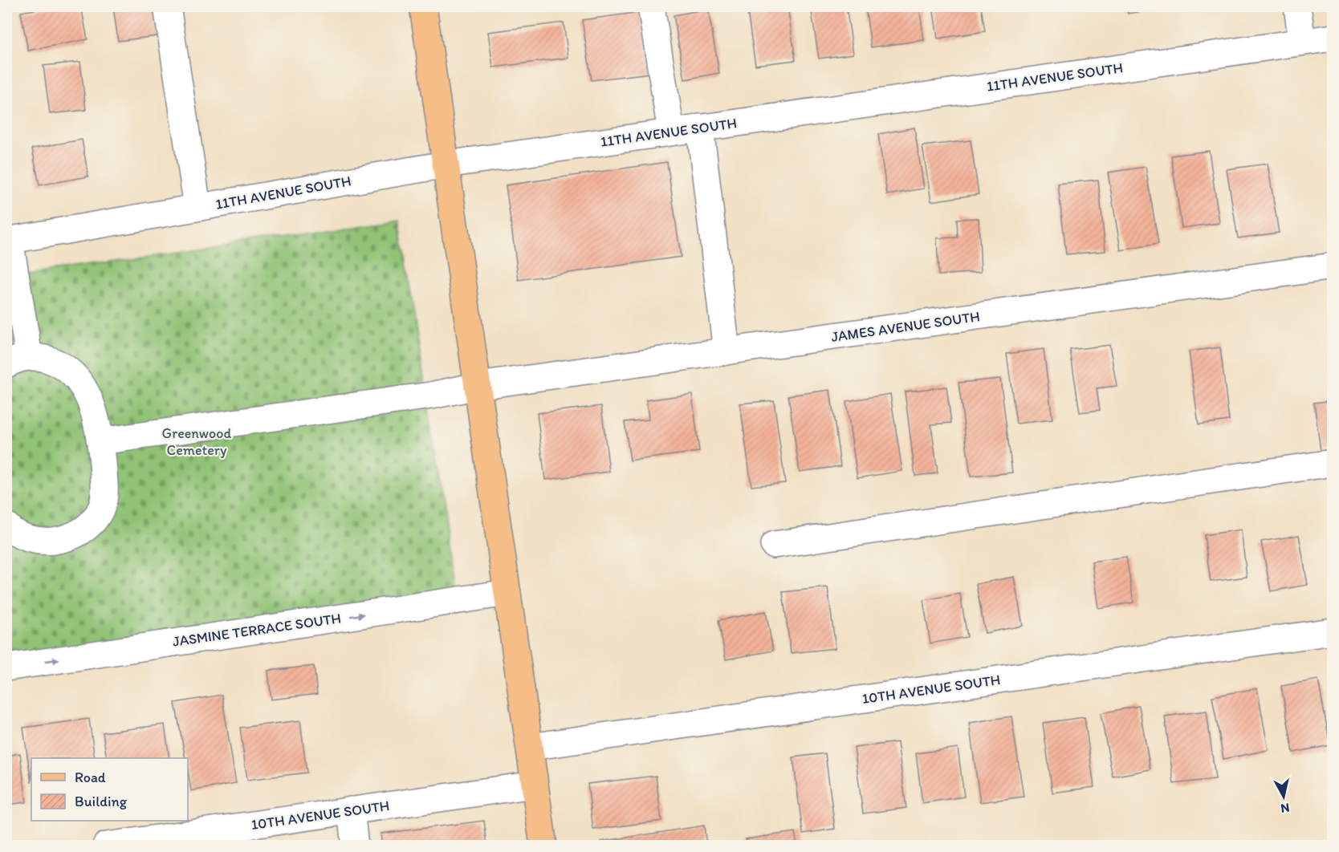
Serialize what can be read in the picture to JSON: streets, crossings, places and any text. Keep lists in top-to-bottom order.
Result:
{
  "streets": {
    "street": [
      "11TH AVENUE SOUTH",
      "JAMES AVENUE SOUTH",
      "JASMINE TERRACE SOUTH",
      "10TH AVENUE SOUTH"
    ]
  },
  "one_way": ["JASMINE TERRACE SOUTH"],
  "parks": ["Greenwood Cemetery"],
  "legend": ["Road", "Building"],
  "north": "bottom"
}
